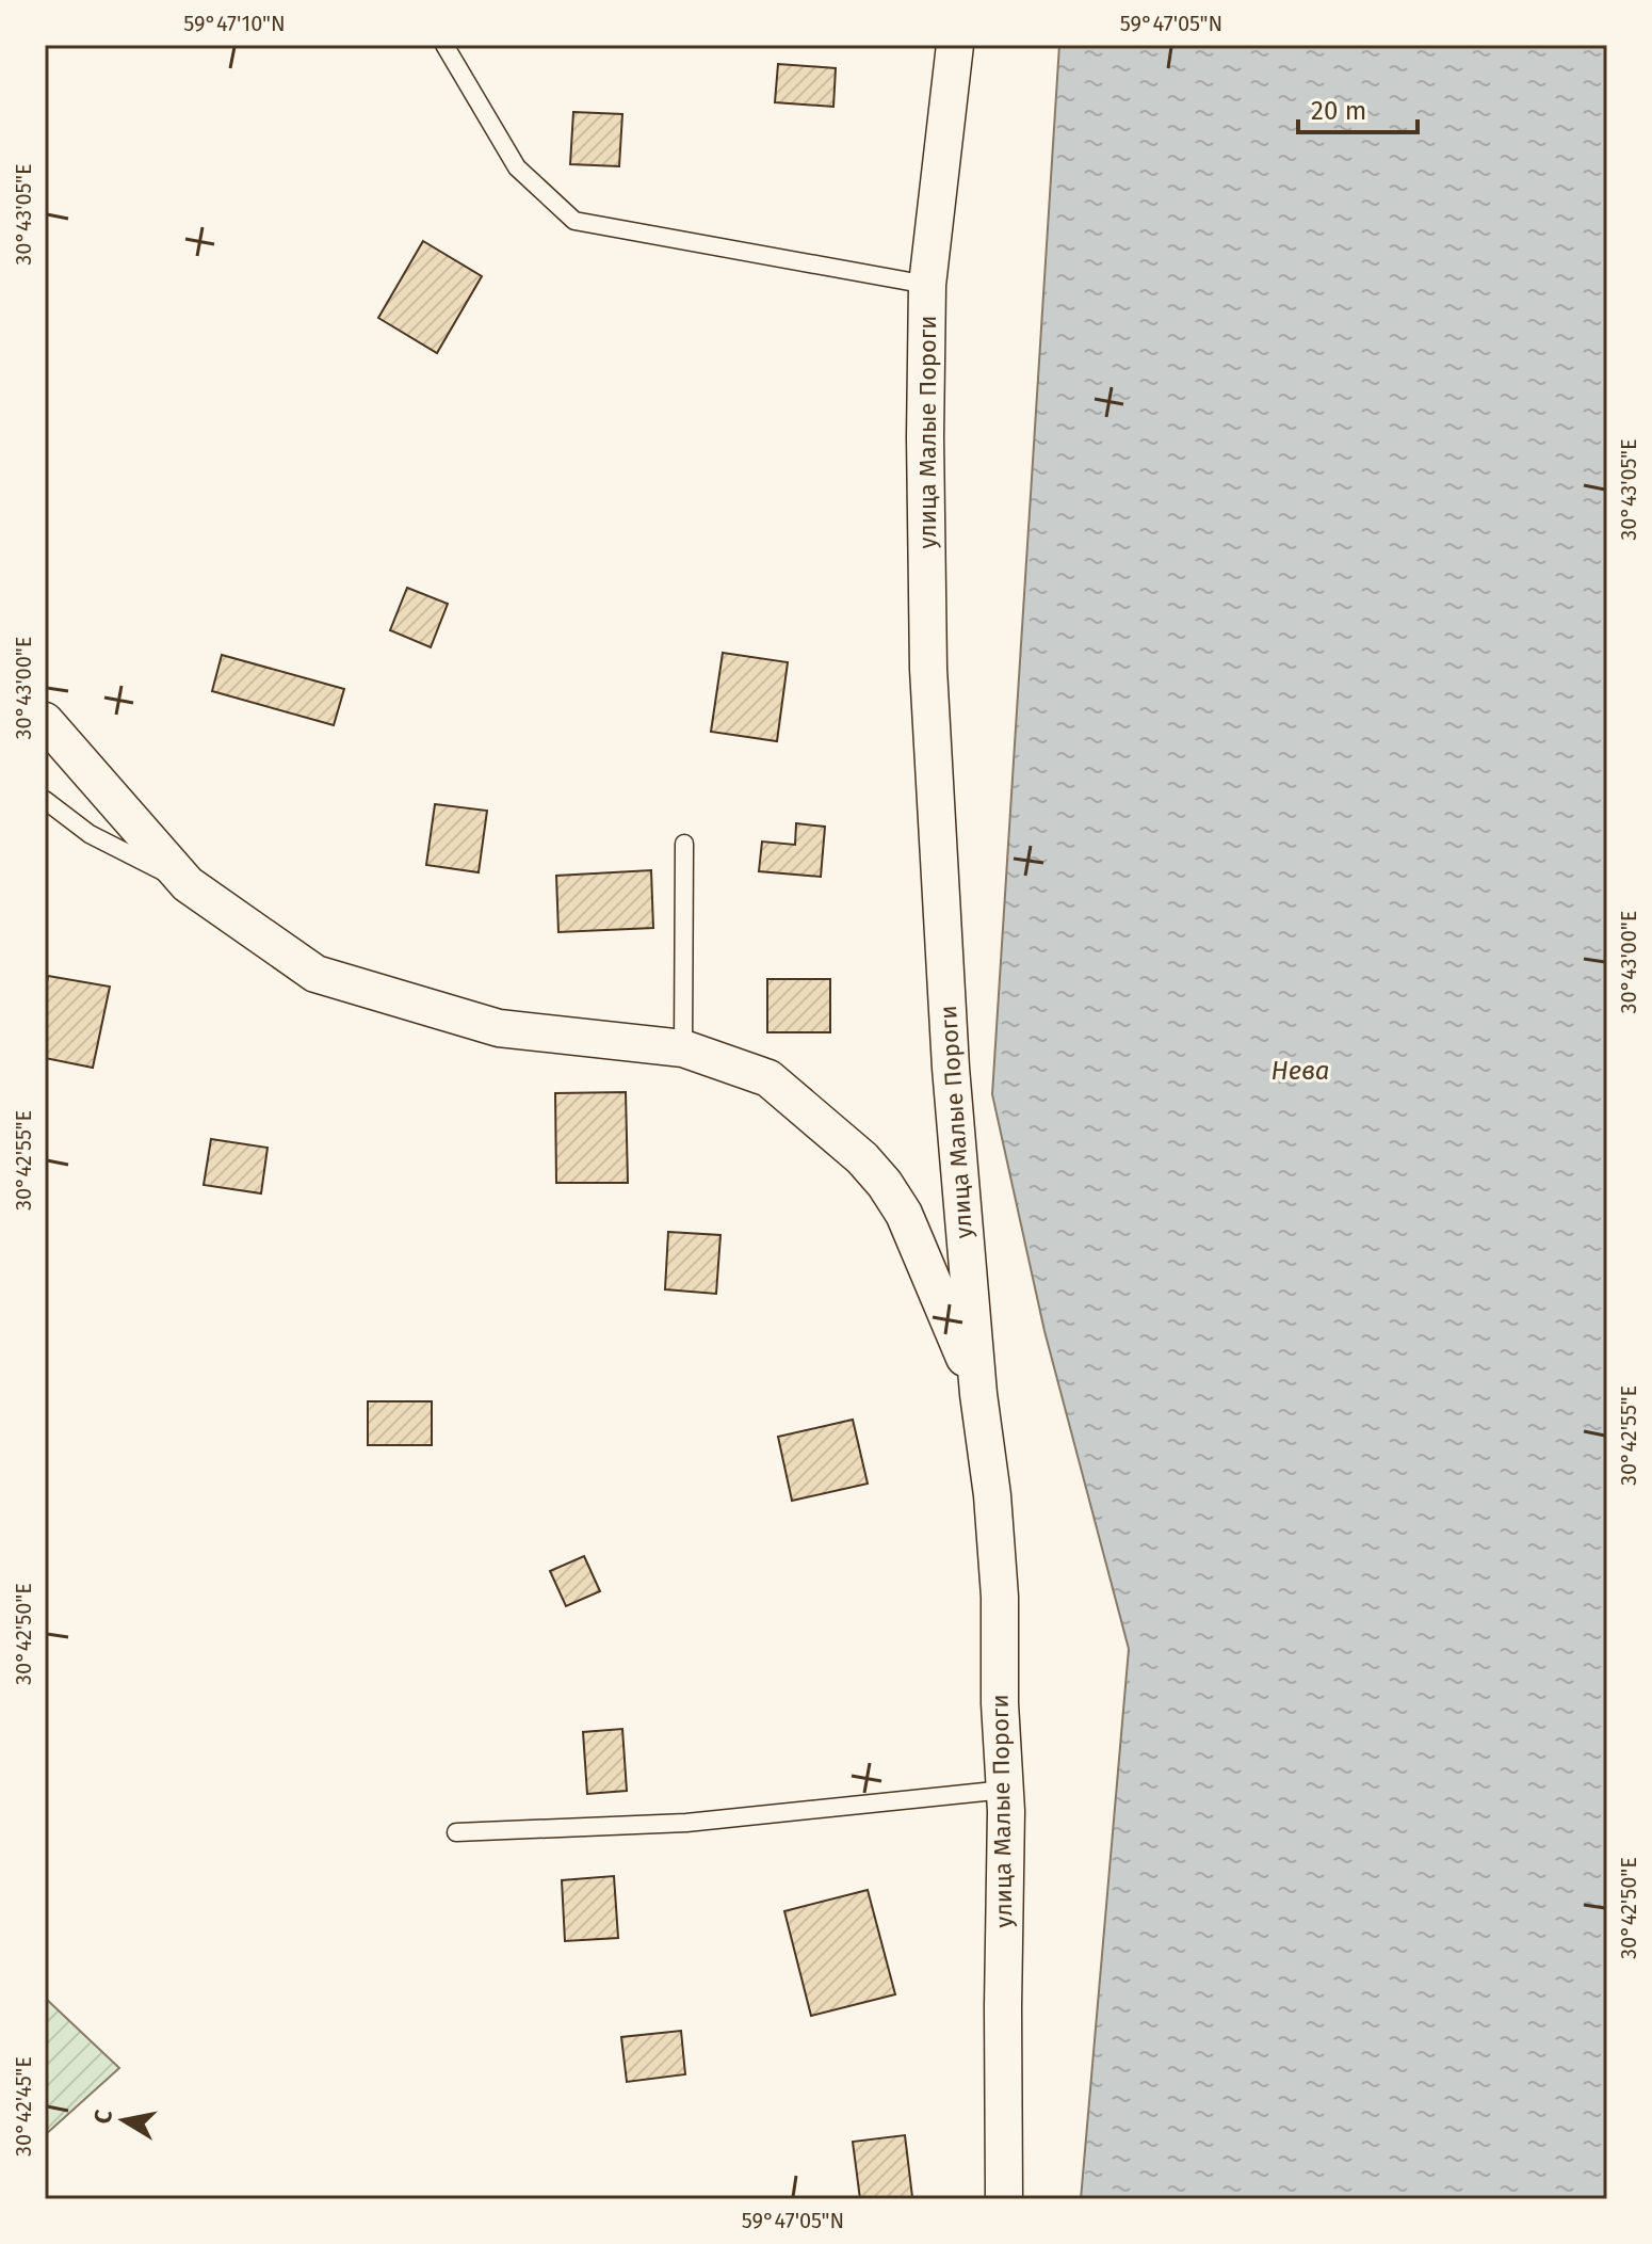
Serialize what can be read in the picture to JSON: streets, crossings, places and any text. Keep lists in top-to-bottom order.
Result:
{
  "streets": {
    "street": ["улица Малые Пороги"]
  },
  "water": ["Нева"],
  "scale_bar": "20 m",
  "north": "left",
  "coordinates": [
    "59°47'10\"N",
    "59°47'05\"N",
    "30°43'05\"E",
    "30°43'00\"E",
    "30°42'55\"E",
    "30°42'50\"E",
    "30°42'45\"E"
  ]
}
